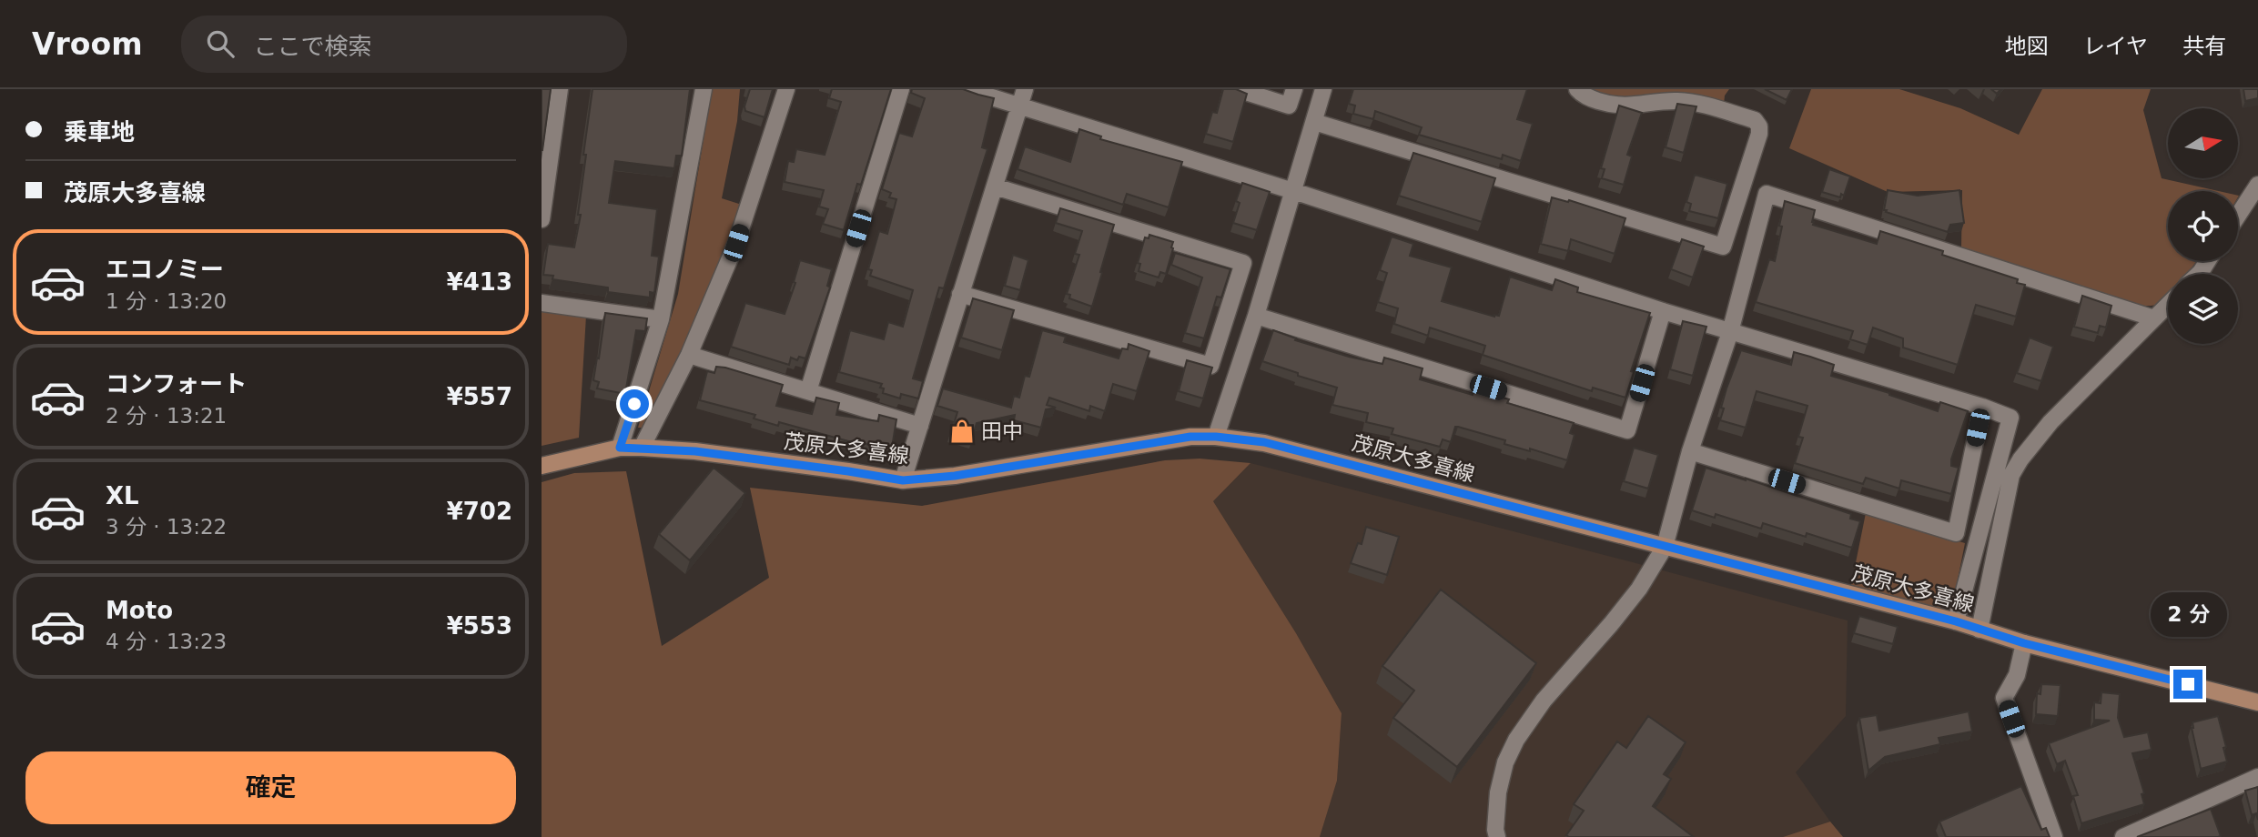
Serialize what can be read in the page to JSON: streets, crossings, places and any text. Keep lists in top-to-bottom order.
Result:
{
  "streets": {
    "main road": ["茂原大多喜線"]
  },
  "places": {
    "shop": ["田中"]
  },
  "north": "right",
  "page": {
    "header": "Vroom",
    "search": "ここで検索",
    "nav": ["地図", "レイヤ", "共有"],
    "banner": ["乗車地", "茂原大多喜線"],
    "list": [
      {
        "name": "エコノミー",
        "note": "1 分 · 13:20",
        "value": "¥413"
      },
      {
        "name": "コンフォート",
        "note": "2 分 · 13:21",
        "value": "¥557"
      },
      {
        "name": "XL",
        "note": "3 分 · 13:22",
        "value": "¥702"
      },
      {
        "name": "Moto",
        "note": "4 分 · 13:23",
        "value": "¥553"
      }
    ],
    "bubble": "2 分",
    "buttons": "確定"
  }
}
